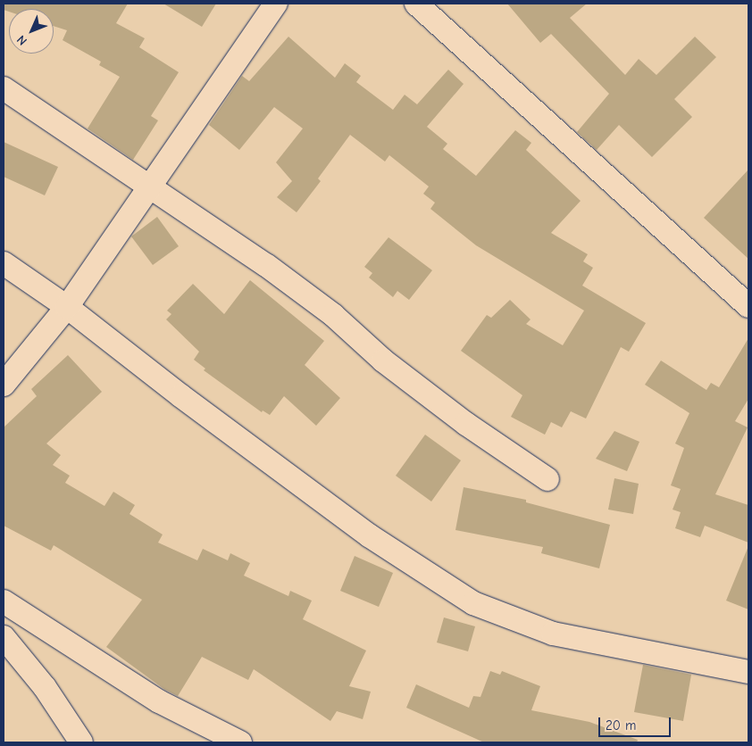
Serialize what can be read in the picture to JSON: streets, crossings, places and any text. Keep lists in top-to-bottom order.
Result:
{
  "scale_bar": "20 m",
  "north": "bottom left"
}
